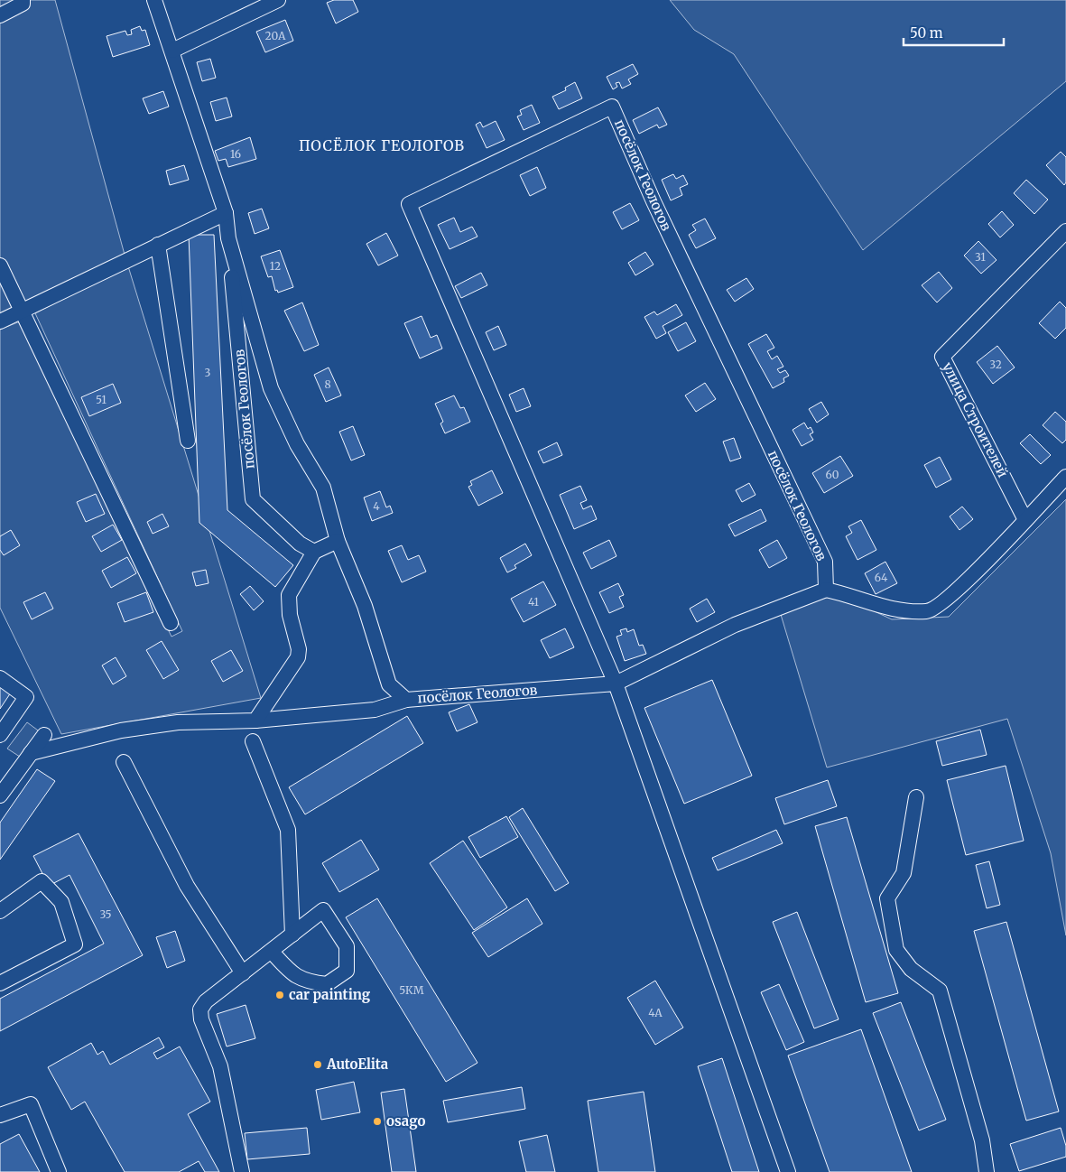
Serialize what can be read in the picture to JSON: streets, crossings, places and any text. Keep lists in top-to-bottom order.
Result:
{
  "streets": {
    "street": ["посёлок Геологов", "улица Строителей"]
  },
  "districts": ["ПОСЁЛОК ГЕОЛОГОВ"],
  "places": ["car painting", "AutoElita", "osago"],
  "house_numbers": [
    "20А",
    "16",
    "31",
    "12",
    "32",
    "3",
    "8",
    "51",
    "60",
    "4",
    "64",
    "41",
    "35",
    "5КМ",
    "4А"
  ],
  "scale_bar": "50 m"
}
